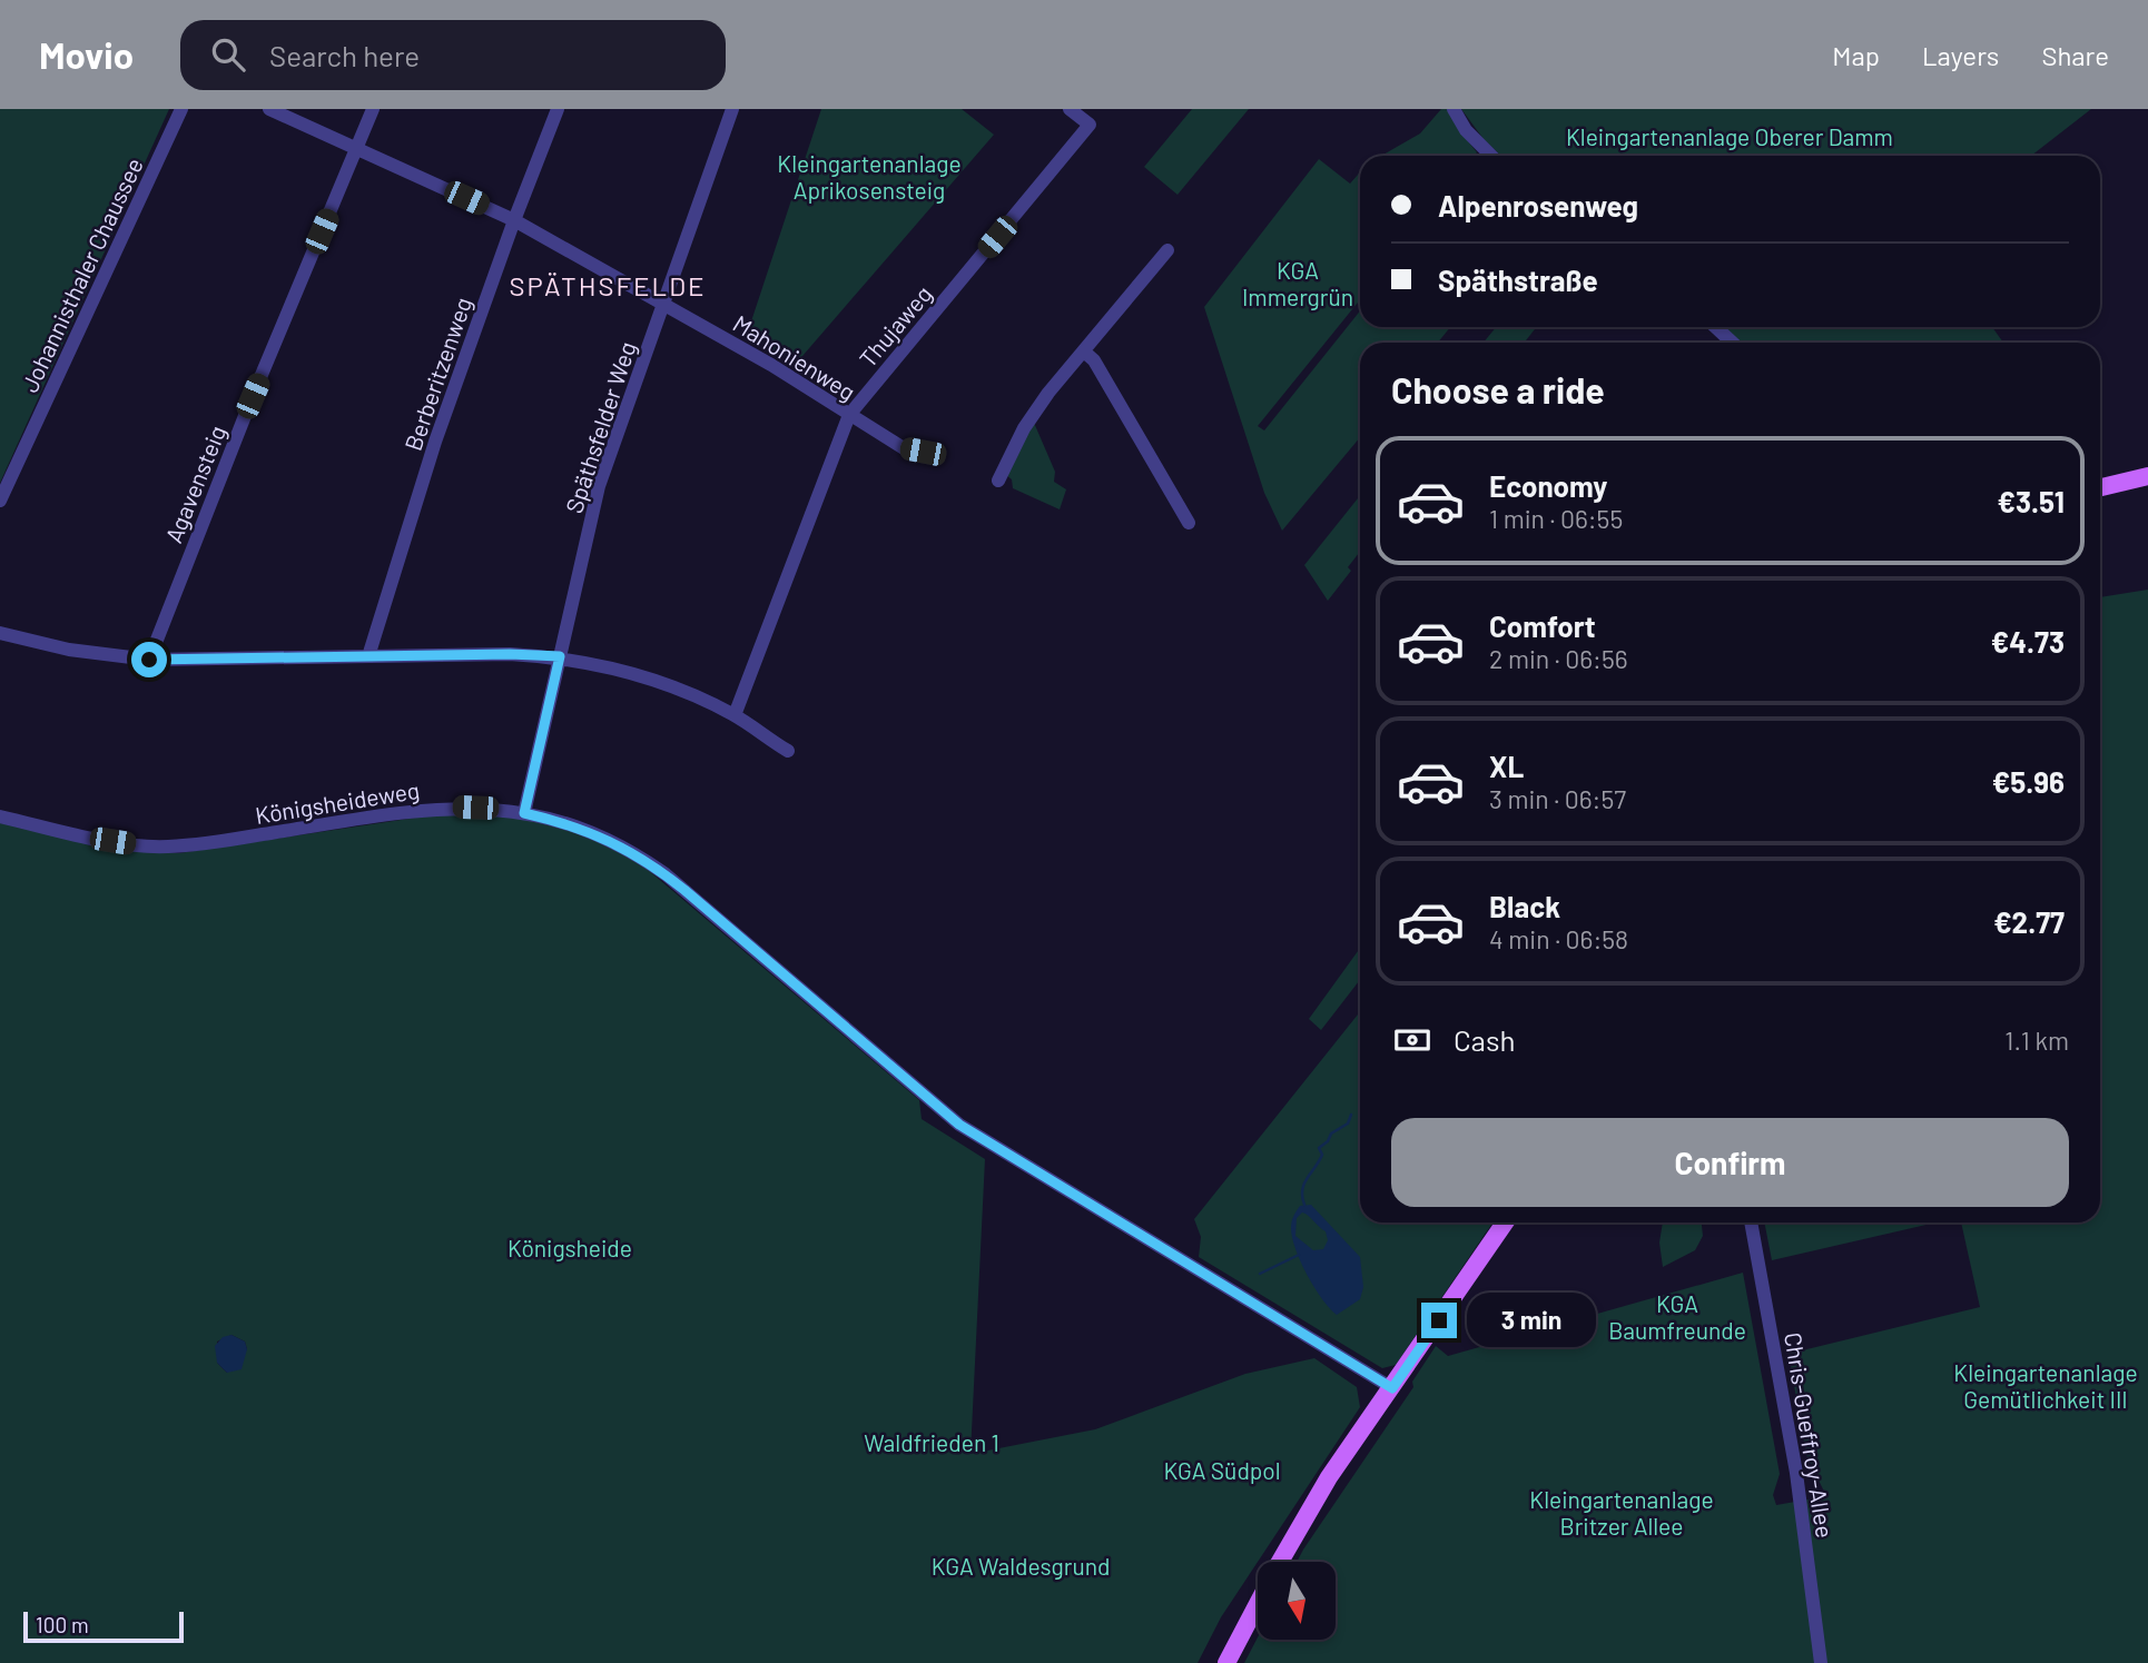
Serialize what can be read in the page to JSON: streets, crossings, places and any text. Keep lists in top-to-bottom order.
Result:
{
  "streets": {
    "street": [
      "Johannisthaler Chaussee",
      "Thujaweg",
      "Mahonienweg",
      "Berberitzenweg",
      "Späthsfelder Weg",
      "Agavensteig",
      "Königsheideweg",
      "Chris-Gueffroy-Allee"
    ]
  },
  "crossings": [
    ["Thujaweg", "Mahonienweg"],
    ["Mahonienweg", "Berberitzenweg"],
    ["Mahonienweg", "Späthsfelder Weg"],
    ["Mahonienweg", "Agavensteig"],
    ["Späthsfelder Weg", "Königsheideweg"]
  ],
  "districts": ["SPÄTHSFELDE"],
  "parks": [
    "Kleingartenanlage Oberer Damm",
    "Kleingartenanlage Aprikosensteig",
    "KGA Immergrün",
    "Königsheide",
    "KGA Baumfreunde",
    "Kleingartenanlage Gemütlichkeit III",
    "Waldfrieden 1",
    "KGA Südpol",
    "Kleingartenanlage Britzer Allee",
    "KGA Waldesgrund"
  ],
  "scale_bar": "100 m",
  "north": "bottom",
  "page": {
    "header": "Movio",
    "search": "Search here",
    "nav": ["Map", "Layers", "Share"],
    "banner": ["Alpenrosenweg", "Späthstraße"],
    "heading": "Choose a ride",
    "list": [
      {
        "name": "Economy",
        "note": "1 min · 06:55",
        "value": "€3.51"
      },
      {
        "name": "Comfort",
        "note": "2 min · 06:56",
        "value": "€4.73"
      },
      {
        "name": "XL",
        "note": "3 min · 06:57",
        "value": "€5.96"
      },
      {
        "name": "Black",
        "note": "4 min · 06:58",
        "value": "€2.77"
      }
    ],
    "pay": ["Cash", "1.1 km"],
    "buttons": "Confirm",
    "bubble": "3 min",
    "scale": "100 m"
  }
}
